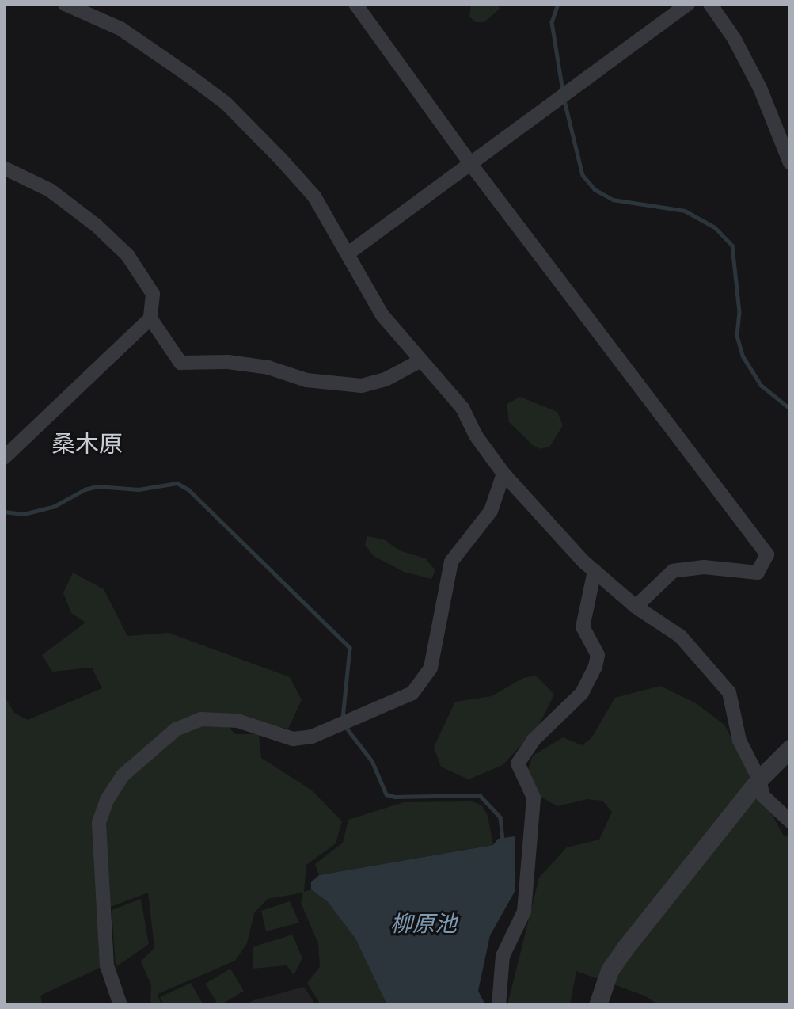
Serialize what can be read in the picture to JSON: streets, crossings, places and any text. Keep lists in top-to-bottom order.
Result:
{
  "districts": ["桑木原"],
  "water": ["柳原池"]
}
